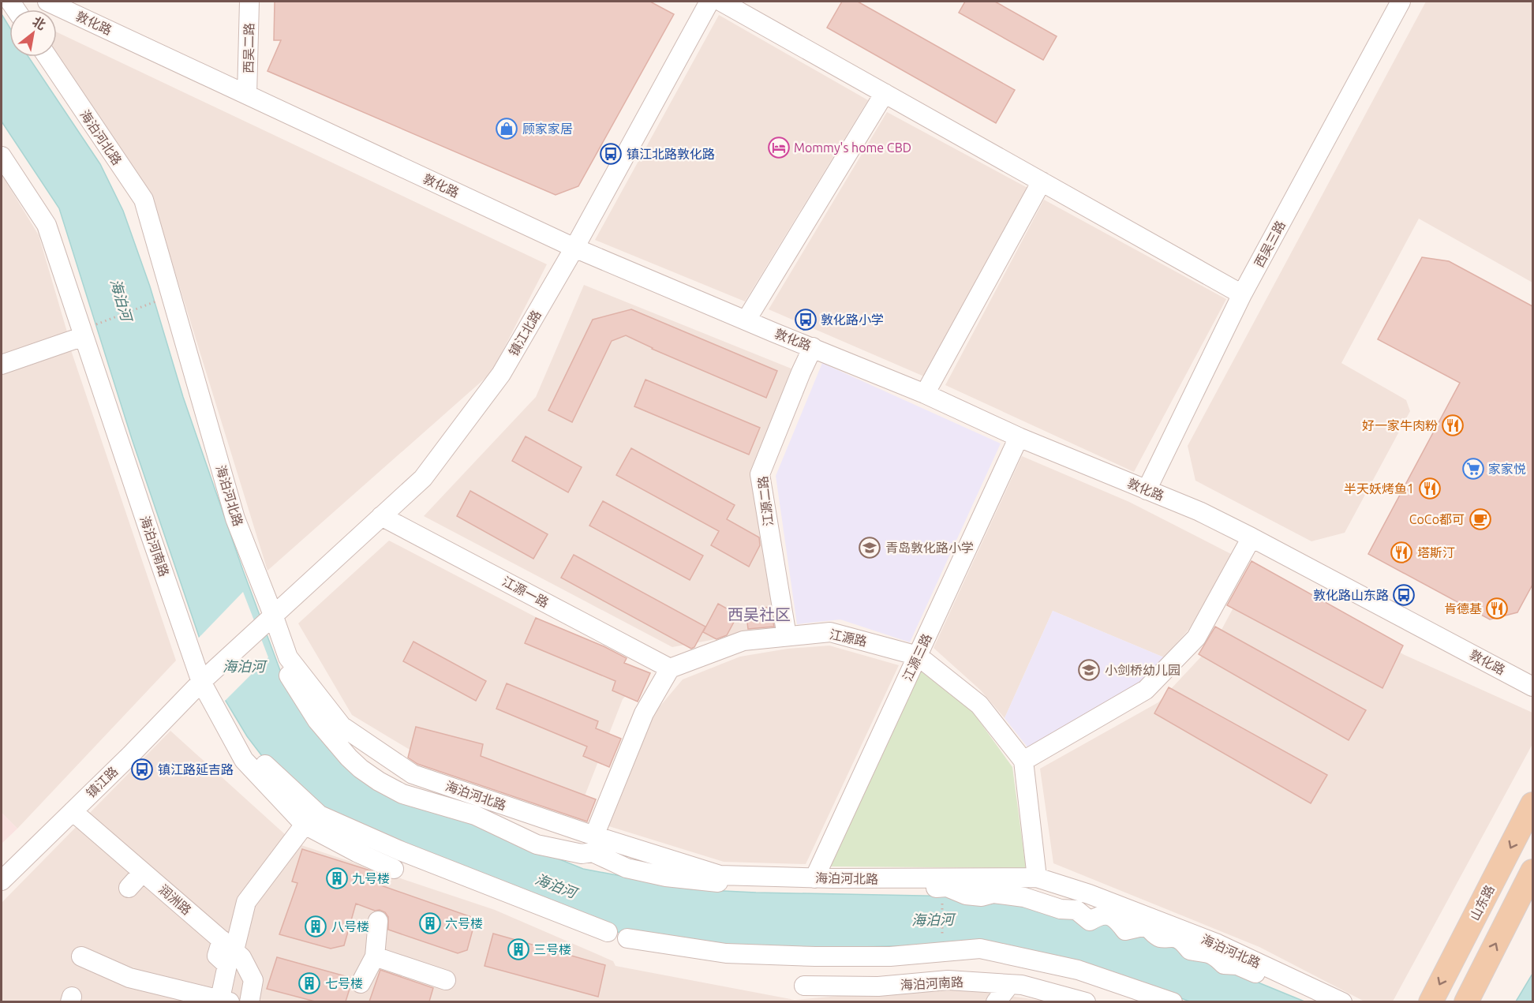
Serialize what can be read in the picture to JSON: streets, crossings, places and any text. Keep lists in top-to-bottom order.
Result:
{
  "streets": {
    "main road": ["山东路"],
    "street": [
      "敦化路",
      "西吴二路",
      "海泊河北路",
      "西吴三路",
      "镇江北路",
      "江源二路",
      "海泊河南路",
      "江源一路",
      "江源路",
      "江源三路",
      "镇江路",
      "润洲路"
    ]
  },
  "crossings": [
    ["敦化路", "西吴二路"],
    ["敦化路", "西吴三路"],
    ["敦化路", "镇江北路"],
    ["敦化路", "江源二路"],
    ["敦化路", "江源三路"],
    ["海泊河北路", "镇江北路"],
    ["海泊河北路", "江源三路"],
    ["海泊河北路", "镇江路"],
    ["镇江北路", "江源一路"],
    ["镇江北路", "镇江路"],
    ["江源二路", "江源路"],
    ["海泊河南路", "镇江路"],
    ["江源一路", "江源路"],
    ["江源路", "江源三路"],
    ["镇江路", "润洲路"]
  ],
  "districts": ["西吴社区"],
  "water": ["海泊河"],
  "places": {
    "shop": ["顾家家居"],
    "hotel": ["Mommy's home CBD"],
    "bus stop": [
      "镇江北路敦化路",
      "敦化路小学",
      "敦化路山东路",
      "镇江路延吉路"
    ],
    "restaurant": [
      "好一家牛肉粉",
      "半天妖烤鱼1",
      "塔斯汀",
      "肯德基"
    ],
    "supermarket": ["家家悦"],
    "cafe": ["CoCo都可"],
    "school or university": ["青岛敦化路小学", "小剑桥幼儿园"],
    "building": [
      "九号楼",
      "六号楼",
      "八号楼",
      "三号楼",
      "七号楼"
    ]
  },
  "north": "top right"
}
